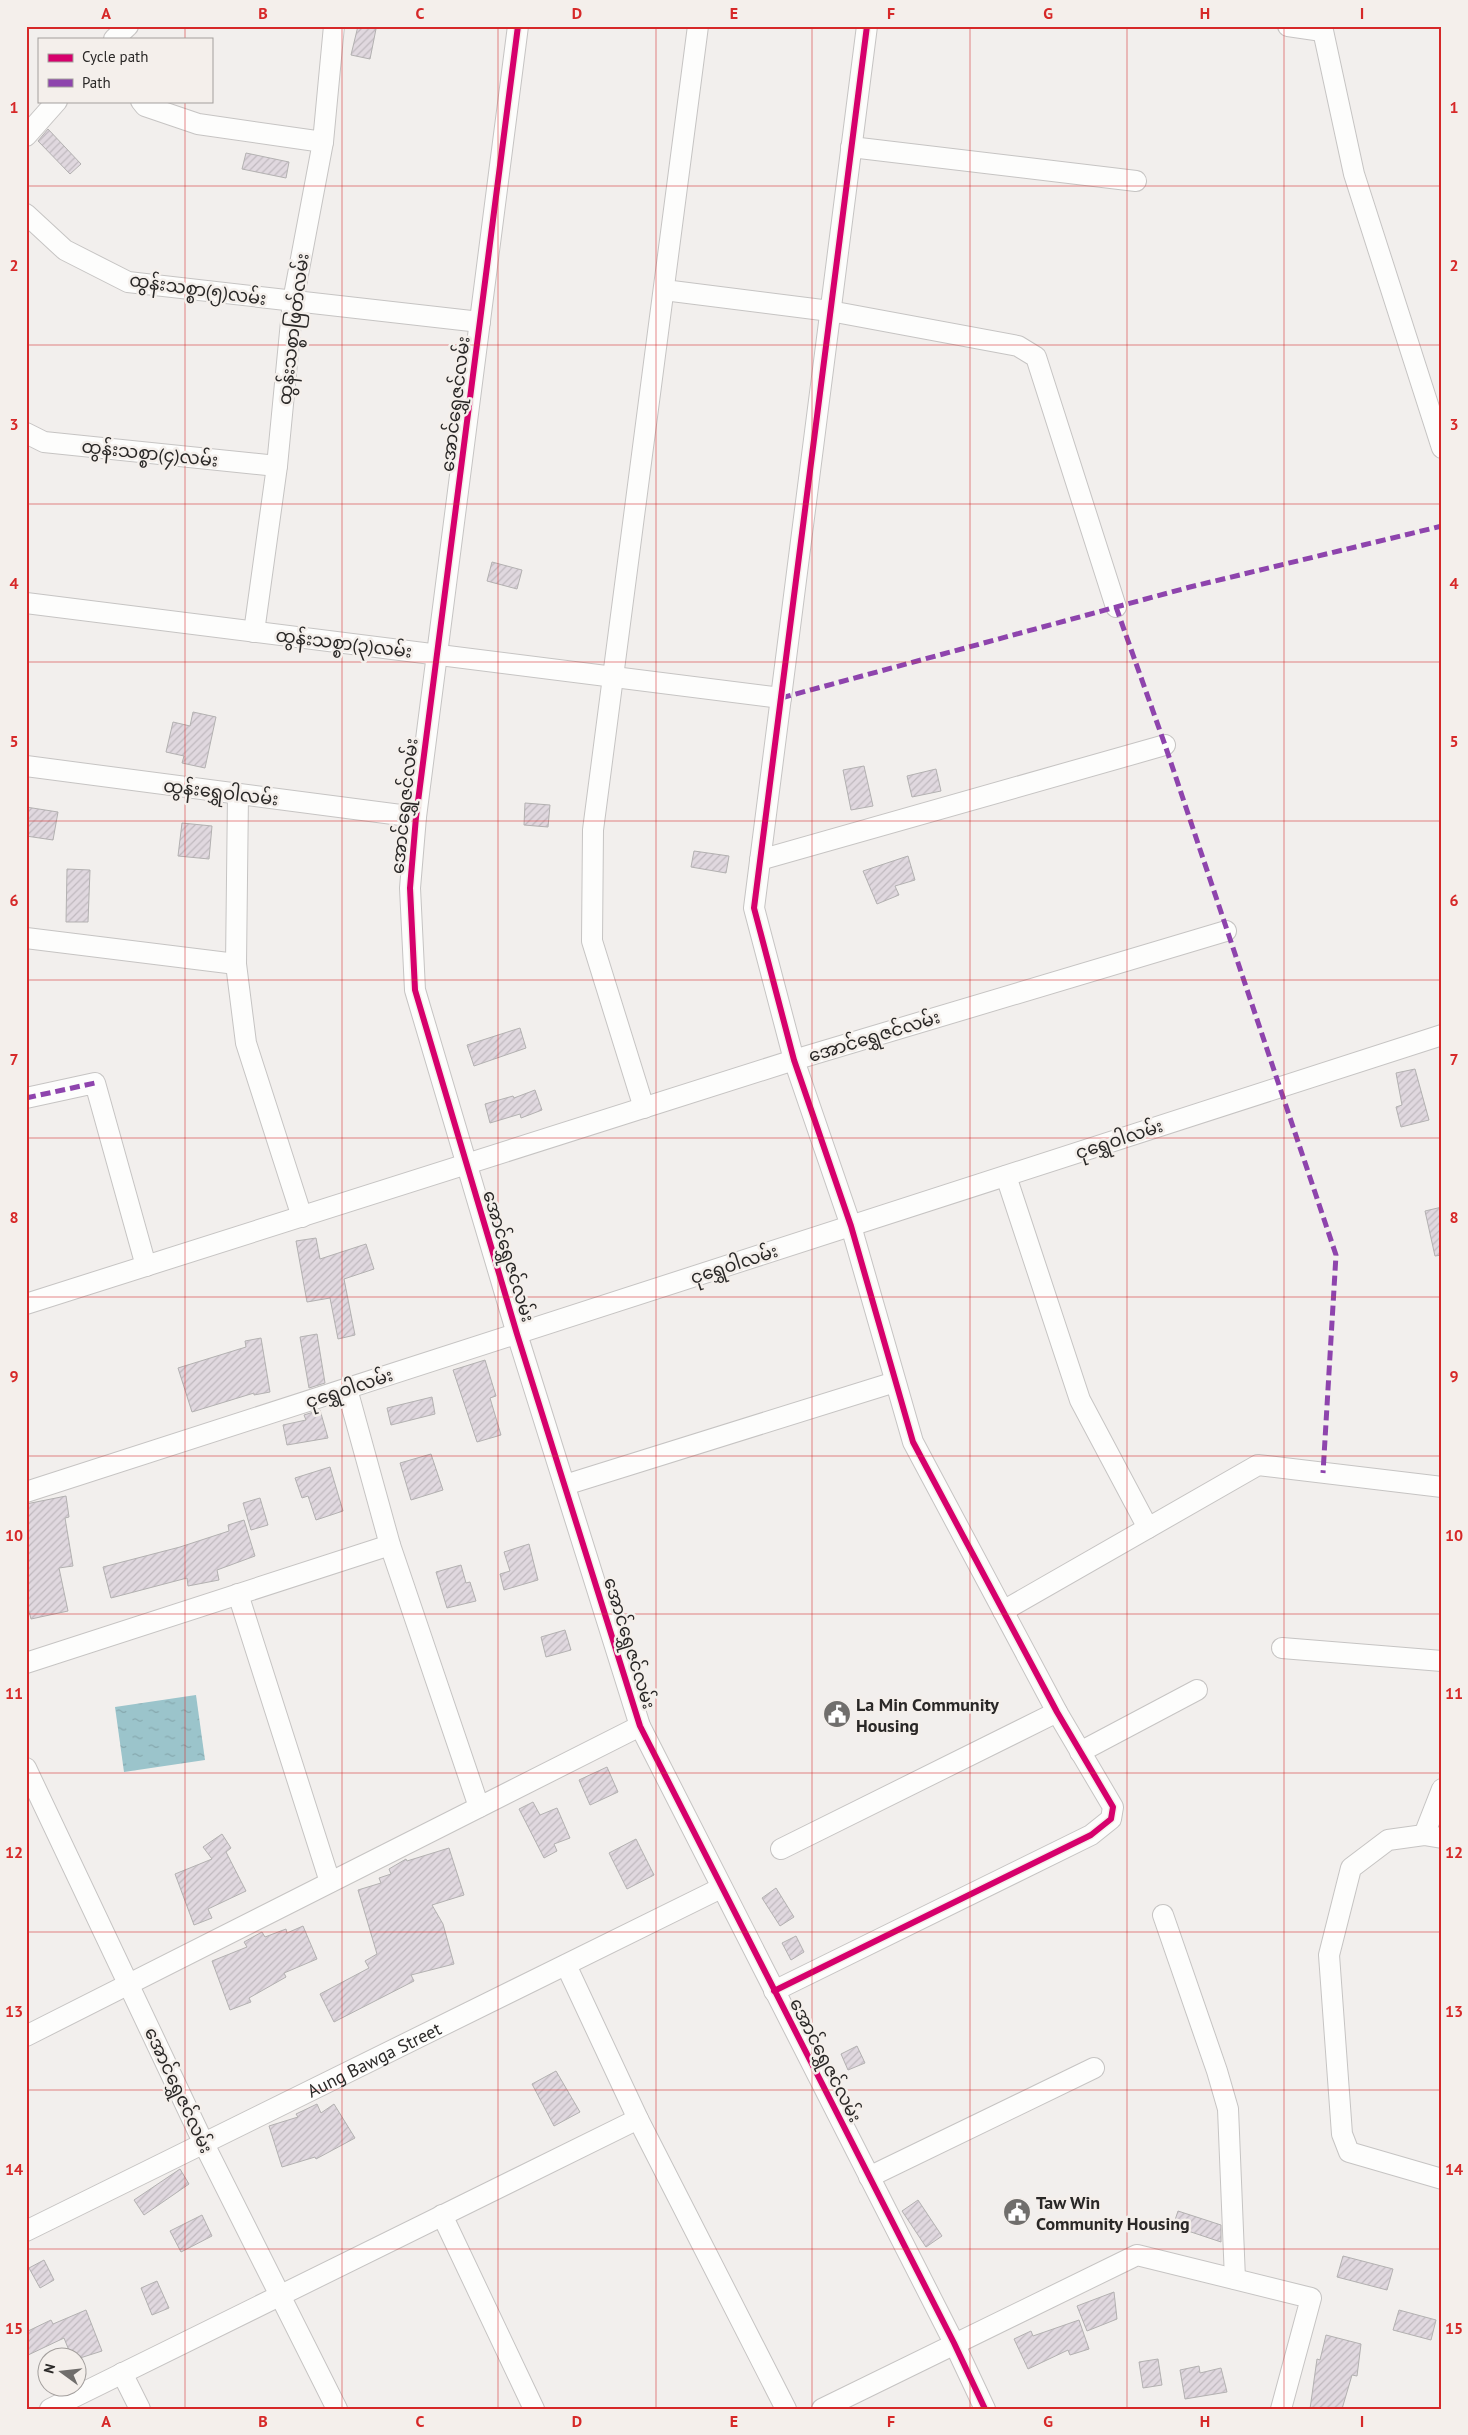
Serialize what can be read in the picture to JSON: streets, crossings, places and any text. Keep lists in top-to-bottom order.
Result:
{
  "streets": {
    "street": [
      "ထွန်းသစ္စာ(၅)လမ်း",
      "ထွန်းသစ္စာဖြတ်လမ်း",
      "အောင်ရွှေဇင်လမ်း",
      "ထွန်းသစ္စာ(၄)လမ်း",
      "ထွန်းသစ္စာ(၃)လမ်း",
      "ထွန်းရွှေဝါလမ်း",
      "ငုရွှေဝါလမ်း",
      "Aung Bawga Street"
    ]
  },
  "crossings": [
    ["ထွန်းသစ္စာ(၅)လမ်း", "ထွန်းသစ္စာဖြတ်လမ်း"],
    ["ထွန်းသစ္စာ(၅)လမ်း", "အောင်ရွှေဇင်လမ်း"],
    ["ထွန်းသစ္စာဖြတ်လမ်း", "ထွန်းသစ္စာ(၄)လမ်း"],
    ["ထွန်းသစ္စာဖြတ်လမ်း", "ထွန်းသစ္စာ(၃)လမ်း"],
    ["အောင်ရွှေဇင်လမ်း", "ထွန်းသစ္စာ(၃)လမ်း"],
    ["အောင်ရွှေဇင်လမ်း", "ထွန်းရွှေဝါလမ်း"],
    ["အောင်ရွှေဇင်လမ်း", "ငုရွှေဝါလမ်း"],
    ["အောင်ရွှေဇင်လမ်း", "Aung Bawga Street"]
  ],
  "places": {
    "public building": ["La Min Community Housing", "Taw Win Community Housing"]
  },
  "legend": ["Cycle path", "Path"],
  "north": "left",
  "grid": {
    "columns": [
      "A",
      "B",
      "C",
      "D",
      "E",
      "F",
      "G",
      "H",
      "I"
    ],
    "rows": [
      "1",
      "2",
      "3",
      "4",
      "5",
      "6",
      "7",
      "8",
      "9",
      "10",
      "11",
      "12",
      "13",
      "14",
      "15"
    ]
  }
}
